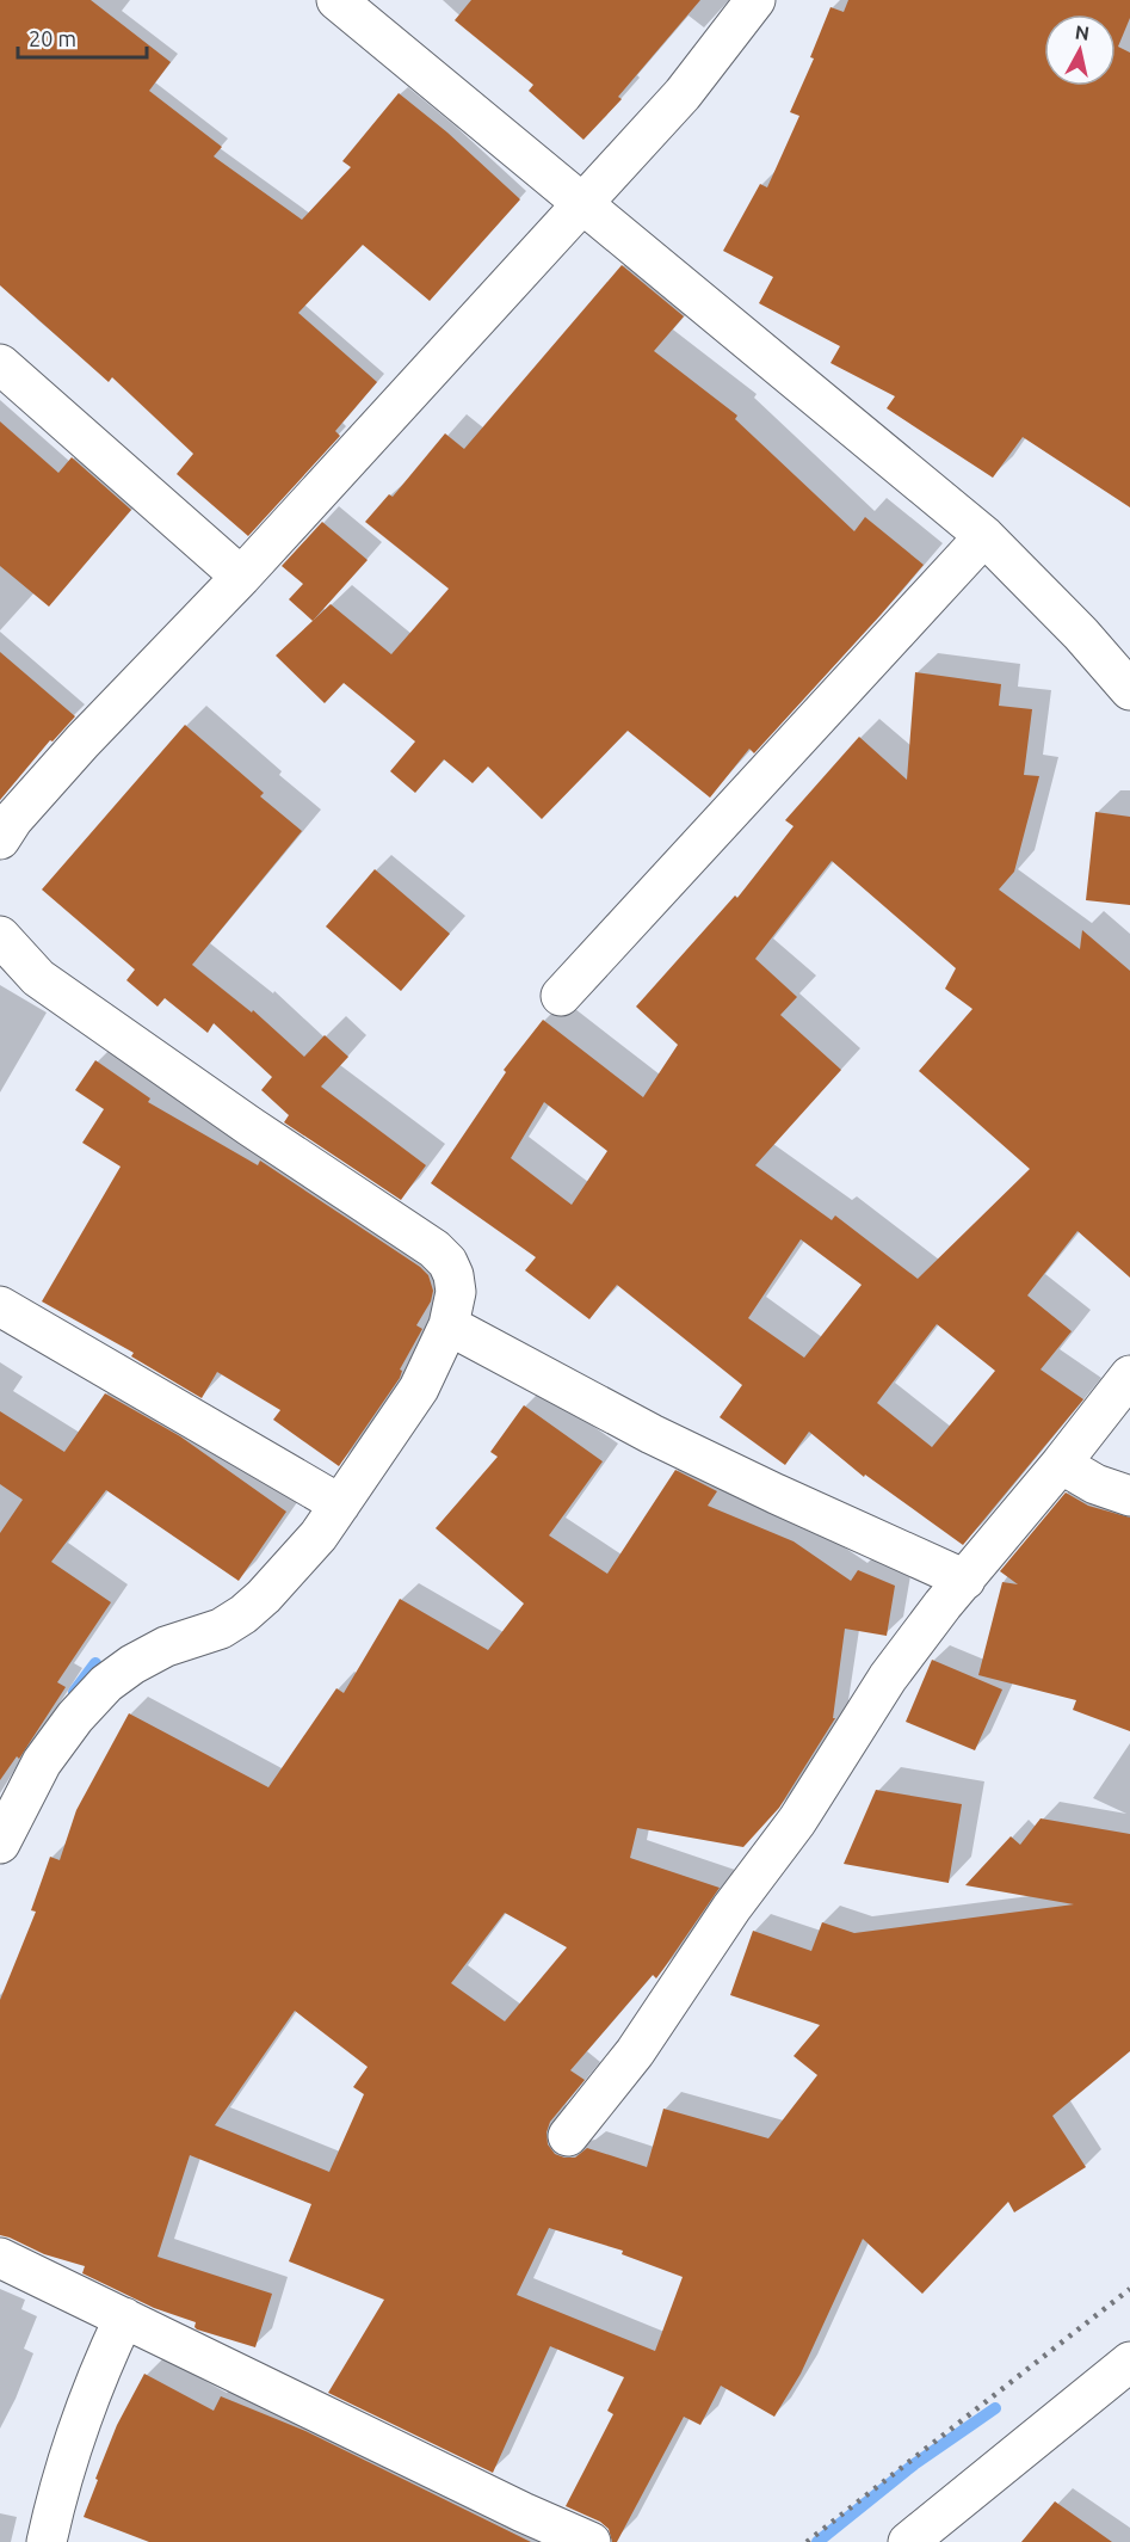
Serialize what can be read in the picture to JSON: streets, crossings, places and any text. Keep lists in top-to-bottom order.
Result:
{
  "scale_bar": "20 m",
  "north": "top"
}
